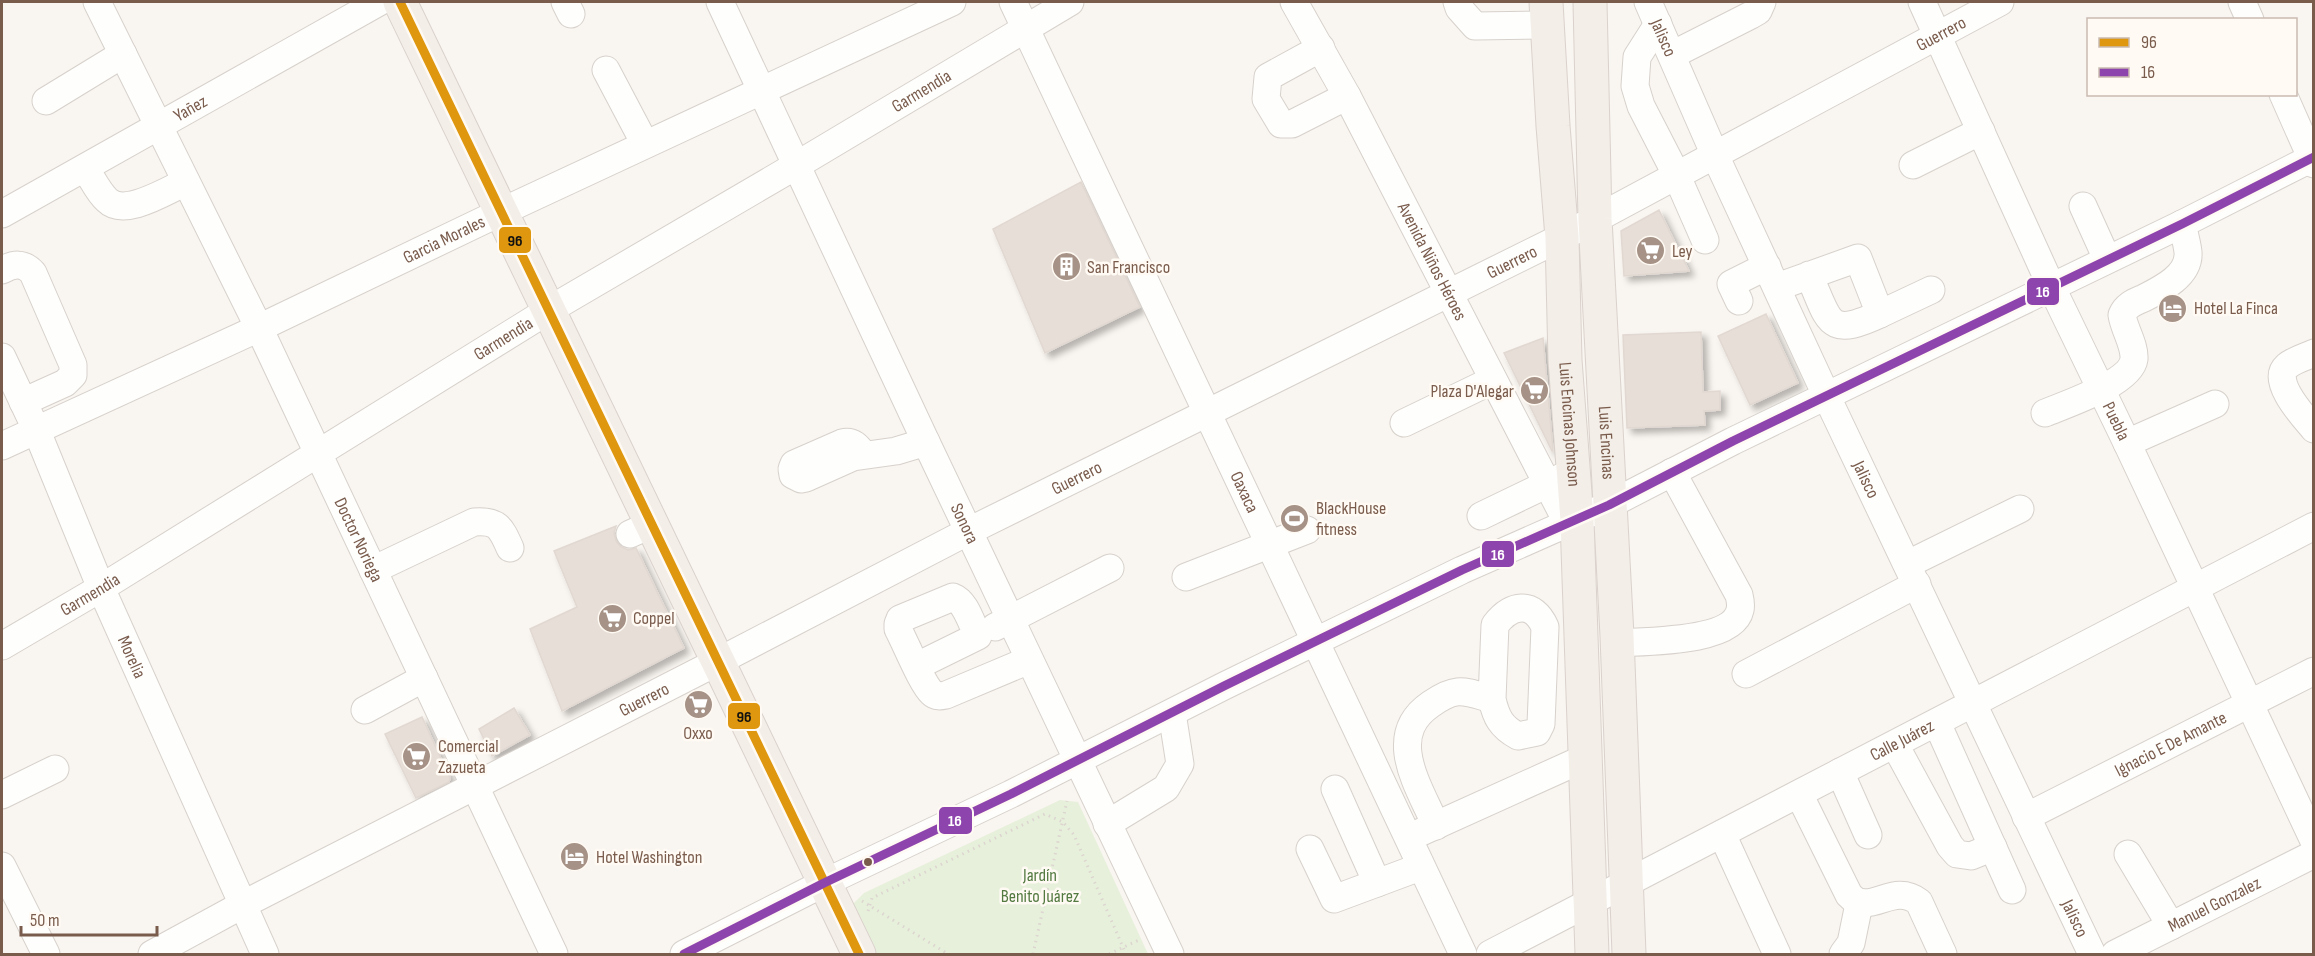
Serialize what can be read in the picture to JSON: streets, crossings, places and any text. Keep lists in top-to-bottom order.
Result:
{
  "streets": {
    "main road": ["Luis Encinas Johnson", "Luis Encinas"],
    "street": [
      "Guerrero",
      "Jalisco",
      "Garmendia",
      "Yañez",
      "Garcia Morales",
      "Avenida Niños Héroes",
      "Puebla",
      "Oaxaca",
      "Sonora",
      "Doctor Noriega",
      "Morelia",
      "Calle Juárez",
      "Ignacio E De Amante",
      "Manuel Gonzalez"
    ]
  },
  "crossings": [
    ["Guerrero", "Jalisco"],
    ["Guerrero", "Avenida Niños Héroes"],
    ["Guerrero", "Puebla"],
    ["Guerrero", "Luis Encinas Johnson"],
    ["Guerrero", "Luis Encinas"],
    ["Guerrero", "Oaxaca"],
    ["Guerrero", "Sonora"],
    ["Guerrero", "Doctor Noriega"],
    ["Guerrero", "Morelia"],
    ["Jalisco", "Calle Juárez"],
    ["Jalisco", "Ignacio E De Amante"],
    ["Garmendia", "Oaxaca"],
    ["Garmendia", "Sonora"],
    ["Garmendia", "Doctor Noriega"],
    ["Garmendia", "Morelia"],
    ["Yañez", "Doctor Noriega"],
    ["Garcia Morales", "Sonora"],
    ["Garcia Morales", "Doctor Noriega"],
    ["Garcia Morales", "Morelia"],
    ["Avenida Niños Héroes", "Luis Encinas Johnson"],
    ["Puebla", "Calle Juárez"],
    ["Puebla", "Ignacio E De Amante"],
    ["Luis Encinas Johnson", "Calle Juárez"],
    ["Luis Encinas", "Calle Juárez"]
  ],
  "parks": ["Jardín Benito Juárez"],
  "places": {
    "supermarket": [
      "Ley",
      "Plaza D'Alegar",
      "Coppel",
      "Oxxo",
      "Comercial Zazueta"
    ],
    "building": ["San Francisco"],
    "hotel": ["Hotel La Finca", "Hotel Washington"],
    "sports": ["BlackHouse fitness"]
  },
  "lines": ["transit line 96", "transit line 16"],
  "legend": ["96", "16"],
  "scale_bar": "50 m"
}
